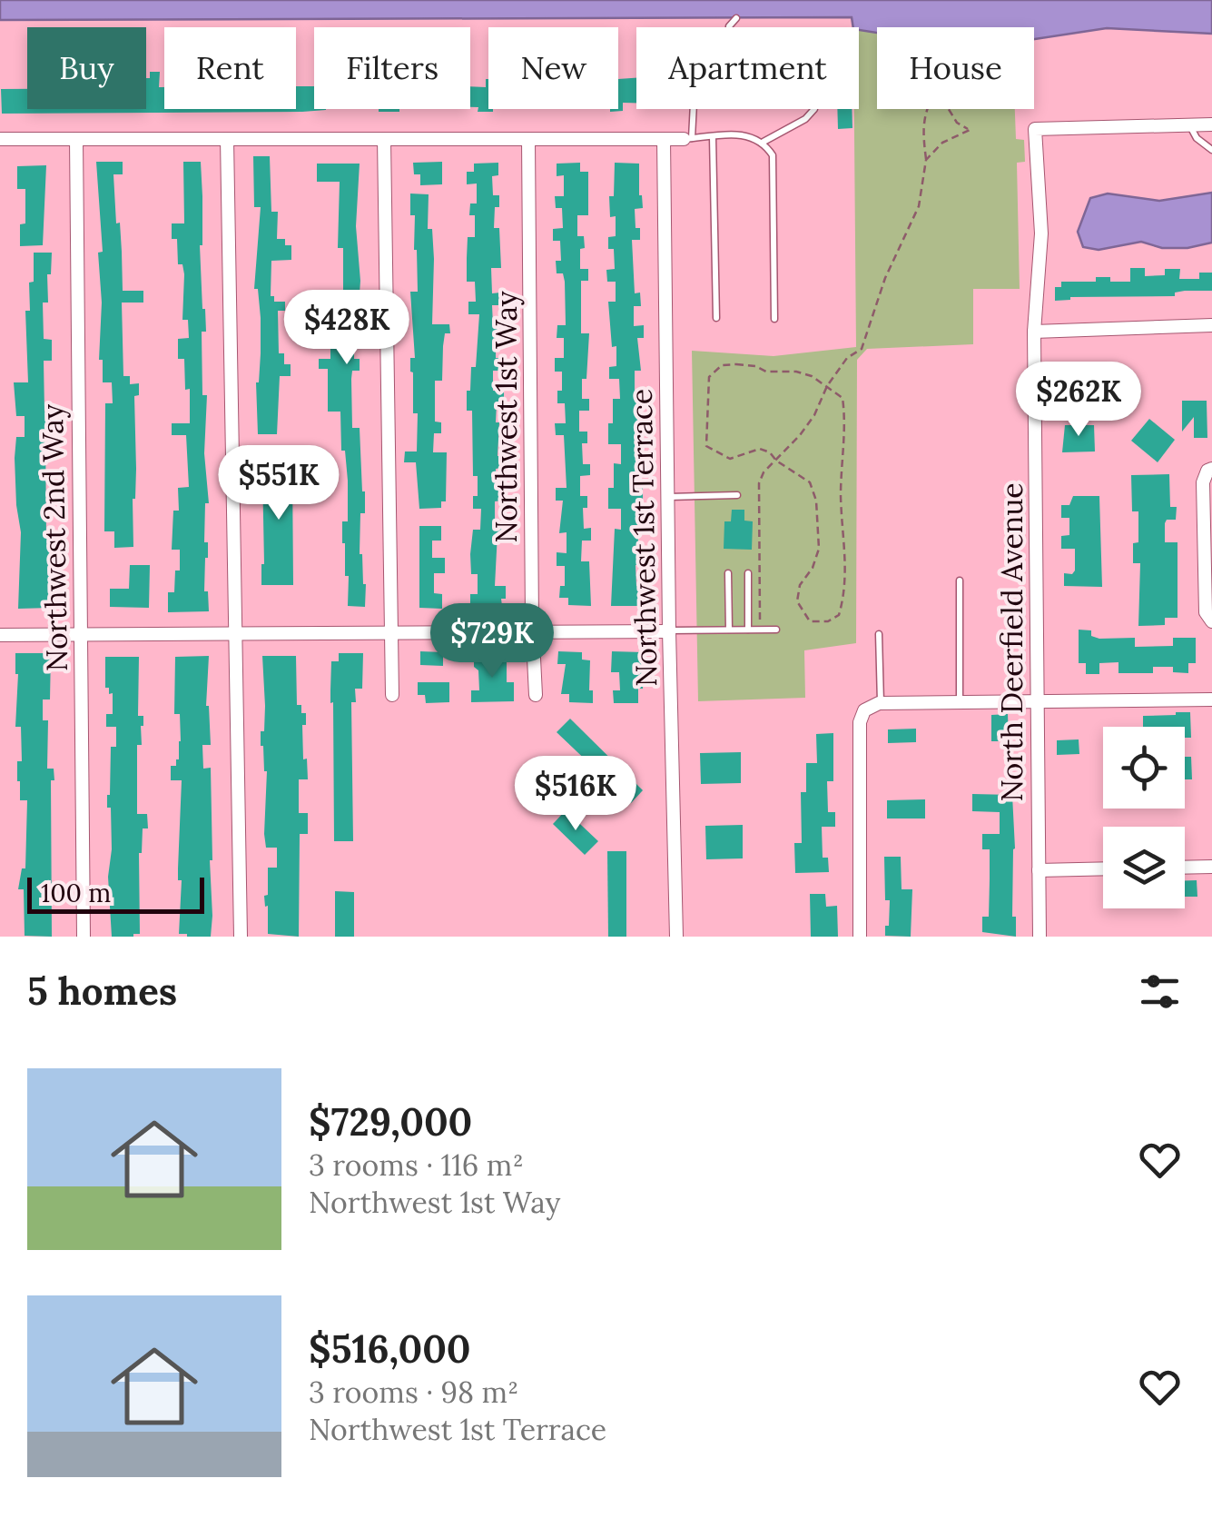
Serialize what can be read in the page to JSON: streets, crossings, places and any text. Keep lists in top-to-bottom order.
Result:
{
  "streets": {
    "street": [
      "Northwest 1st Way",
      "Northwest 2nd Way",
      "Northwest 1st Terrace",
      "North Deerfield Avenue"
    ]
  },
  "scale_bar": "100 m",
  "page": {
    "chip": [
      "Buy",
      "Rent",
      "Filters",
      "New",
      "Apartment",
      "House"
    ],
    "price": [
      "$428K",
      "$262K",
      "$551K",
      "$729K",
      "$516K"
    ],
    "scale": "100 m",
    "heading": "5 homes",
    "list": [
      {
        "name": "$729,000",
        "note": "3 rooms · 116 m² · Northwest 1st Way"
      },
      {
        "name": "$516,000",
        "note": "3 rooms · 98 m² · Northwest 1st Terrace"
      }
    ]
  }
}
